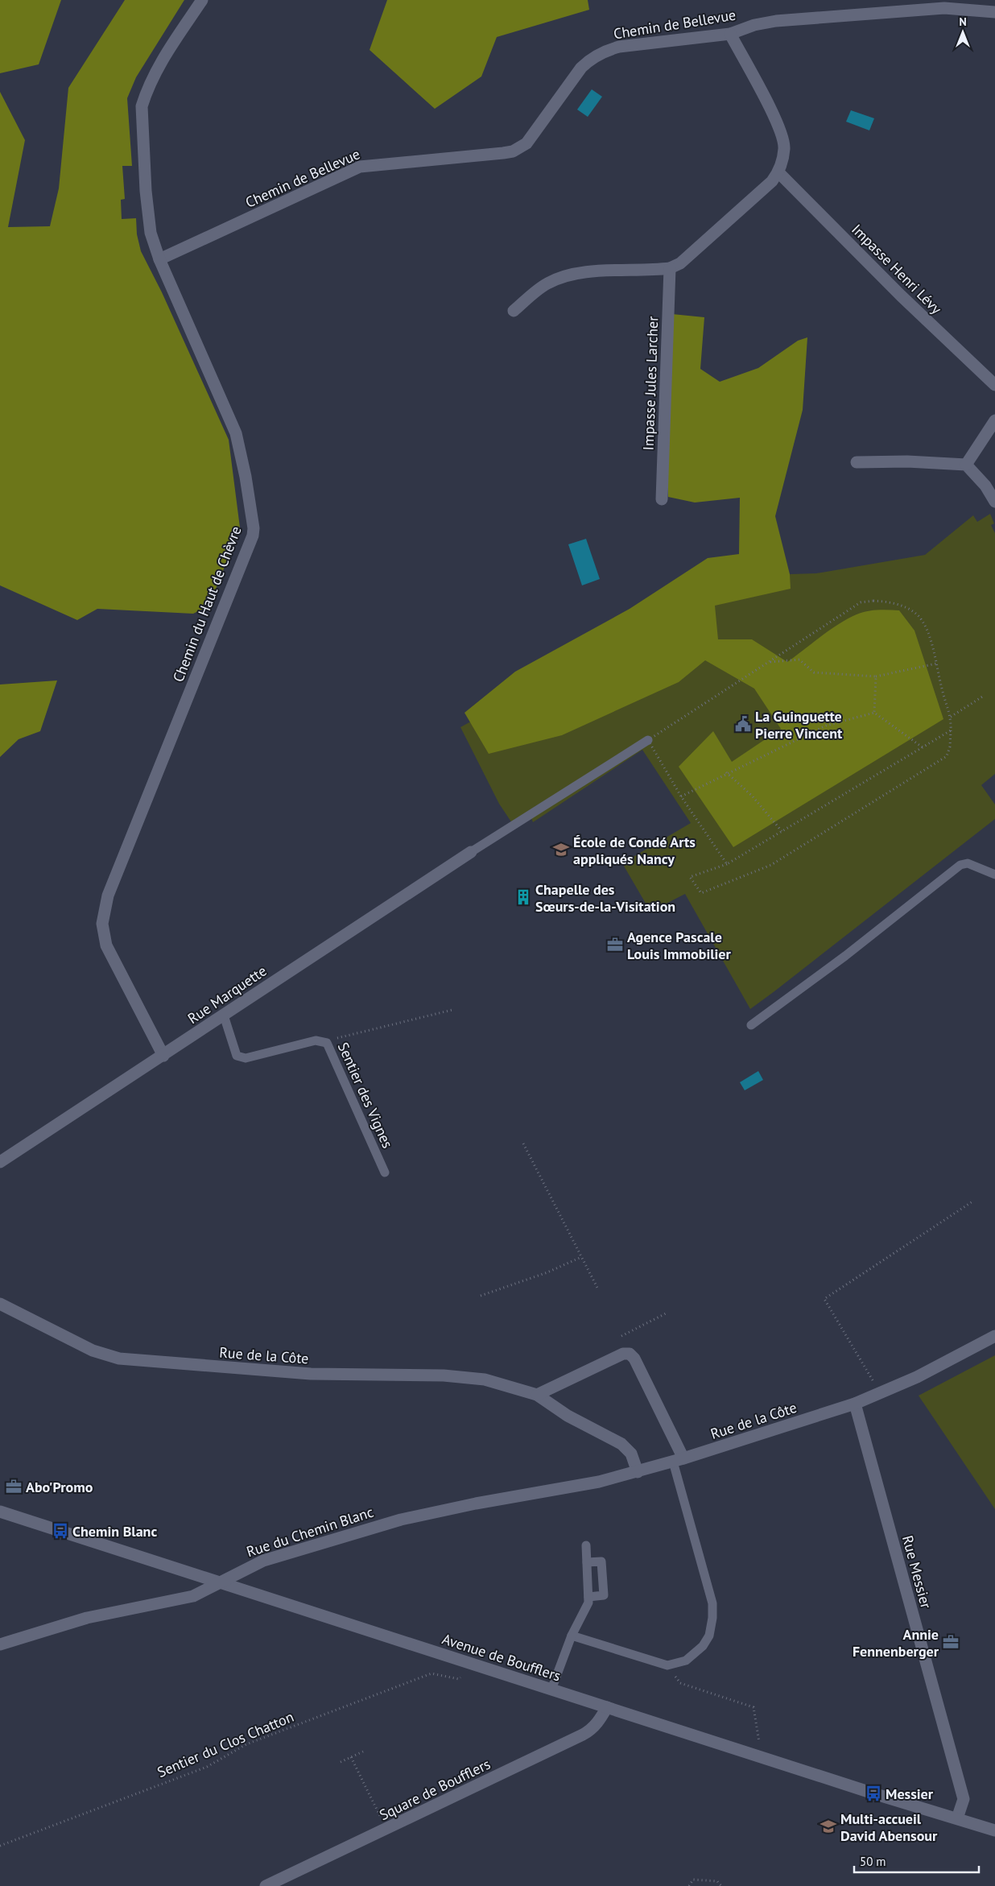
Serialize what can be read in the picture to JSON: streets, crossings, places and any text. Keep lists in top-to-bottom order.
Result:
{
  "streets": {
    "street": [
      "Chemin de Bellevue",
      "Impasse Henri Lévy",
      "Impasse Jules Larcher",
      "Chemin du Haut de Chèvre",
      "Rue Marquette",
      "Rue de la Côte",
      "Rue du Chemin Blanc",
      "Rue Messier",
      "Avenue de Boufflers",
      "Square de Boufflers"
    ],
    "lane": ["Sentier des Vignes"],
    "path": ["Sentier du Clos Chatton"]
  },
  "crossings": [
    ["Chemin de Bellevue", "Chemin du Haut de Chèvre"],
    ["Chemin du Haut de Chèvre", "Rue Marquette"],
    ["Rue Marquette", "Sentier des Vignes"],
    ["Rue de la Côte", "Rue du Chemin Blanc"],
    ["Rue de la Côte", "Rue Messier"],
    ["Rue du Chemin Blanc", "Avenue de Boufflers"],
    ["Rue Messier", "Avenue de Boufflers"],
    ["Avenue de Boufflers", "Square de Boufflers"]
  ],
  "places": {
    "public building": ["La Guinguette Pierre Vincent"],
    "school or university": ["École de Condé Arts appliqués Nancy", "Multi-accueil David Abensour"],
    "building": ["Chapelle des Sœurs-de-la-Visitation"],
    "office": ["Agence Pascale Louis Immobilier", "Abo'Promo", "Annie Fennenberger"],
    "bus stop": ["Chemin Blanc", "Messier"]
  },
  "scale_bar": "50 m",
  "north": "top"
}
